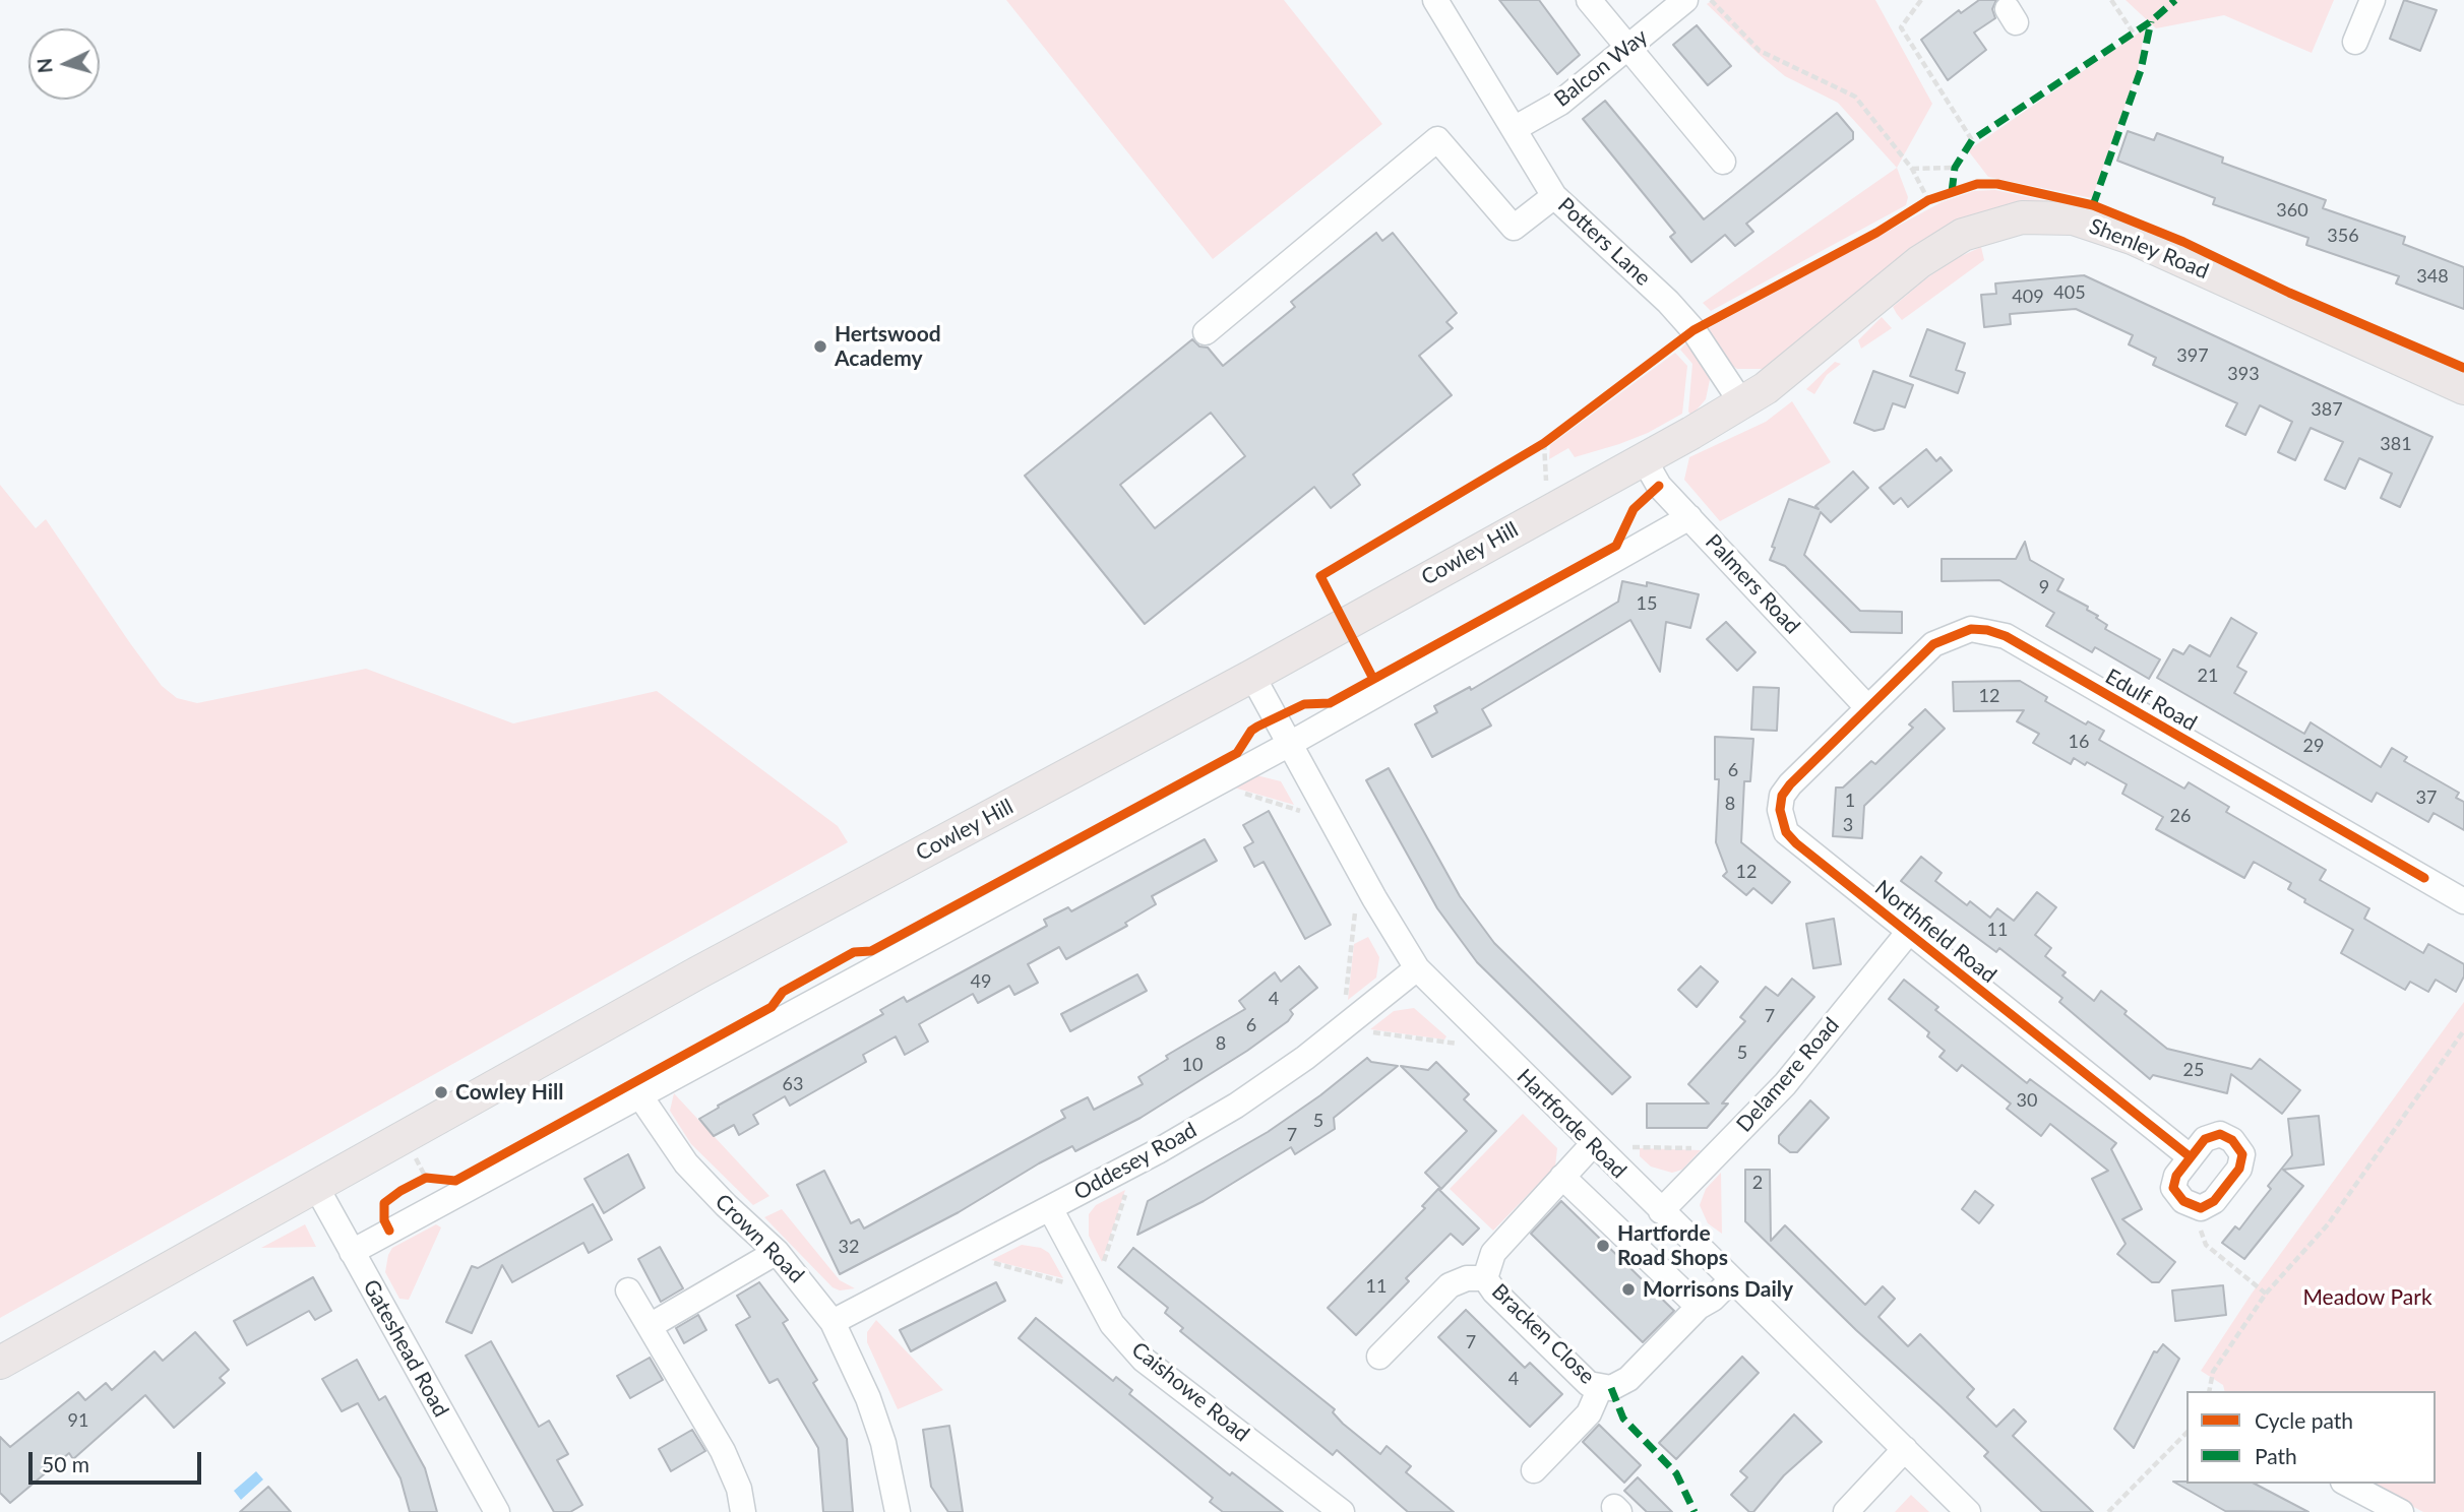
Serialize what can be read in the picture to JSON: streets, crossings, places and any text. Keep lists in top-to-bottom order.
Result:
{
  "streets": {
    "main road": ["Shenley Road", "Cowley Hill"],
    "street": [
      "Balcon Way",
      "Potters Lane",
      "Palmers Road",
      "Edulf Road",
      "Northfield Road",
      "Delamere Road",
      "Hartforde Road",
      "Oddesey Road",
      "Crown Road",
      "Bracken Close",
      "Gateshead Road",
      "Caishowe Road"
    ]
  },
  "crossings": [
    ["Balcon Way", "Potters Lane"],
    ["Potters Lane", "Shenley Road"],
    ["Potters Lane", "Cowley Hill"],
    ["Shenley Road", "Cowley Hill"],
    ["Cowley Hill", "Palmers Road"],
    ["Cowley Hill", "Hartforde Road"],
    ["Cowley Hill", "Gateshead Road"],
    ["Palmers Road", "Edulf Road"],
    ["Palmers Road", "Northfield Road"],
    ["Edulf Road", "Northfield Road"],
    ["Northfield Road", "Delamere Road"],
    ["Delamere Road", "Hartforde Road"],
    ["Hartforde Road", "Oddesey Road"],
    ["Hartforde Road", "Bracken Close"],
    ["Oddesey Road", "Crown Road"],
    ["Oddesey Road", "Caishowe Road"]
  ],
  "parks": ["Meadow Park"],
  "places": [
    "Hertswood Academy",
    "Cowley Hill",
    "Hartforde Road Shops",
    "Morrisons Daily"
  ],
  "house_numbers": [
    "360",
    "356",
    "348",
    "405",
    "409",
    "397",
    "393",
    "387",
    "381",
    "9",
    "15",
    "21",
    "12",
    "16",
    "29",
    "6",
    "37",
    "1",
    "8",
    "26",
    "3",
    "12",
    "11",
    "49",
    "4",
    "7",
    "6",
    "8",
    "5",
    "10",
    "25",
    "63",
    "30",
    "5",
    "7",
    "2",
    "32",
    "11",
    "7",
    "4",
    "91"
  ],
  "legend": ["Cycle path", "Path"],
  "scale_bar": "50 m",
  "north": "left"
}
